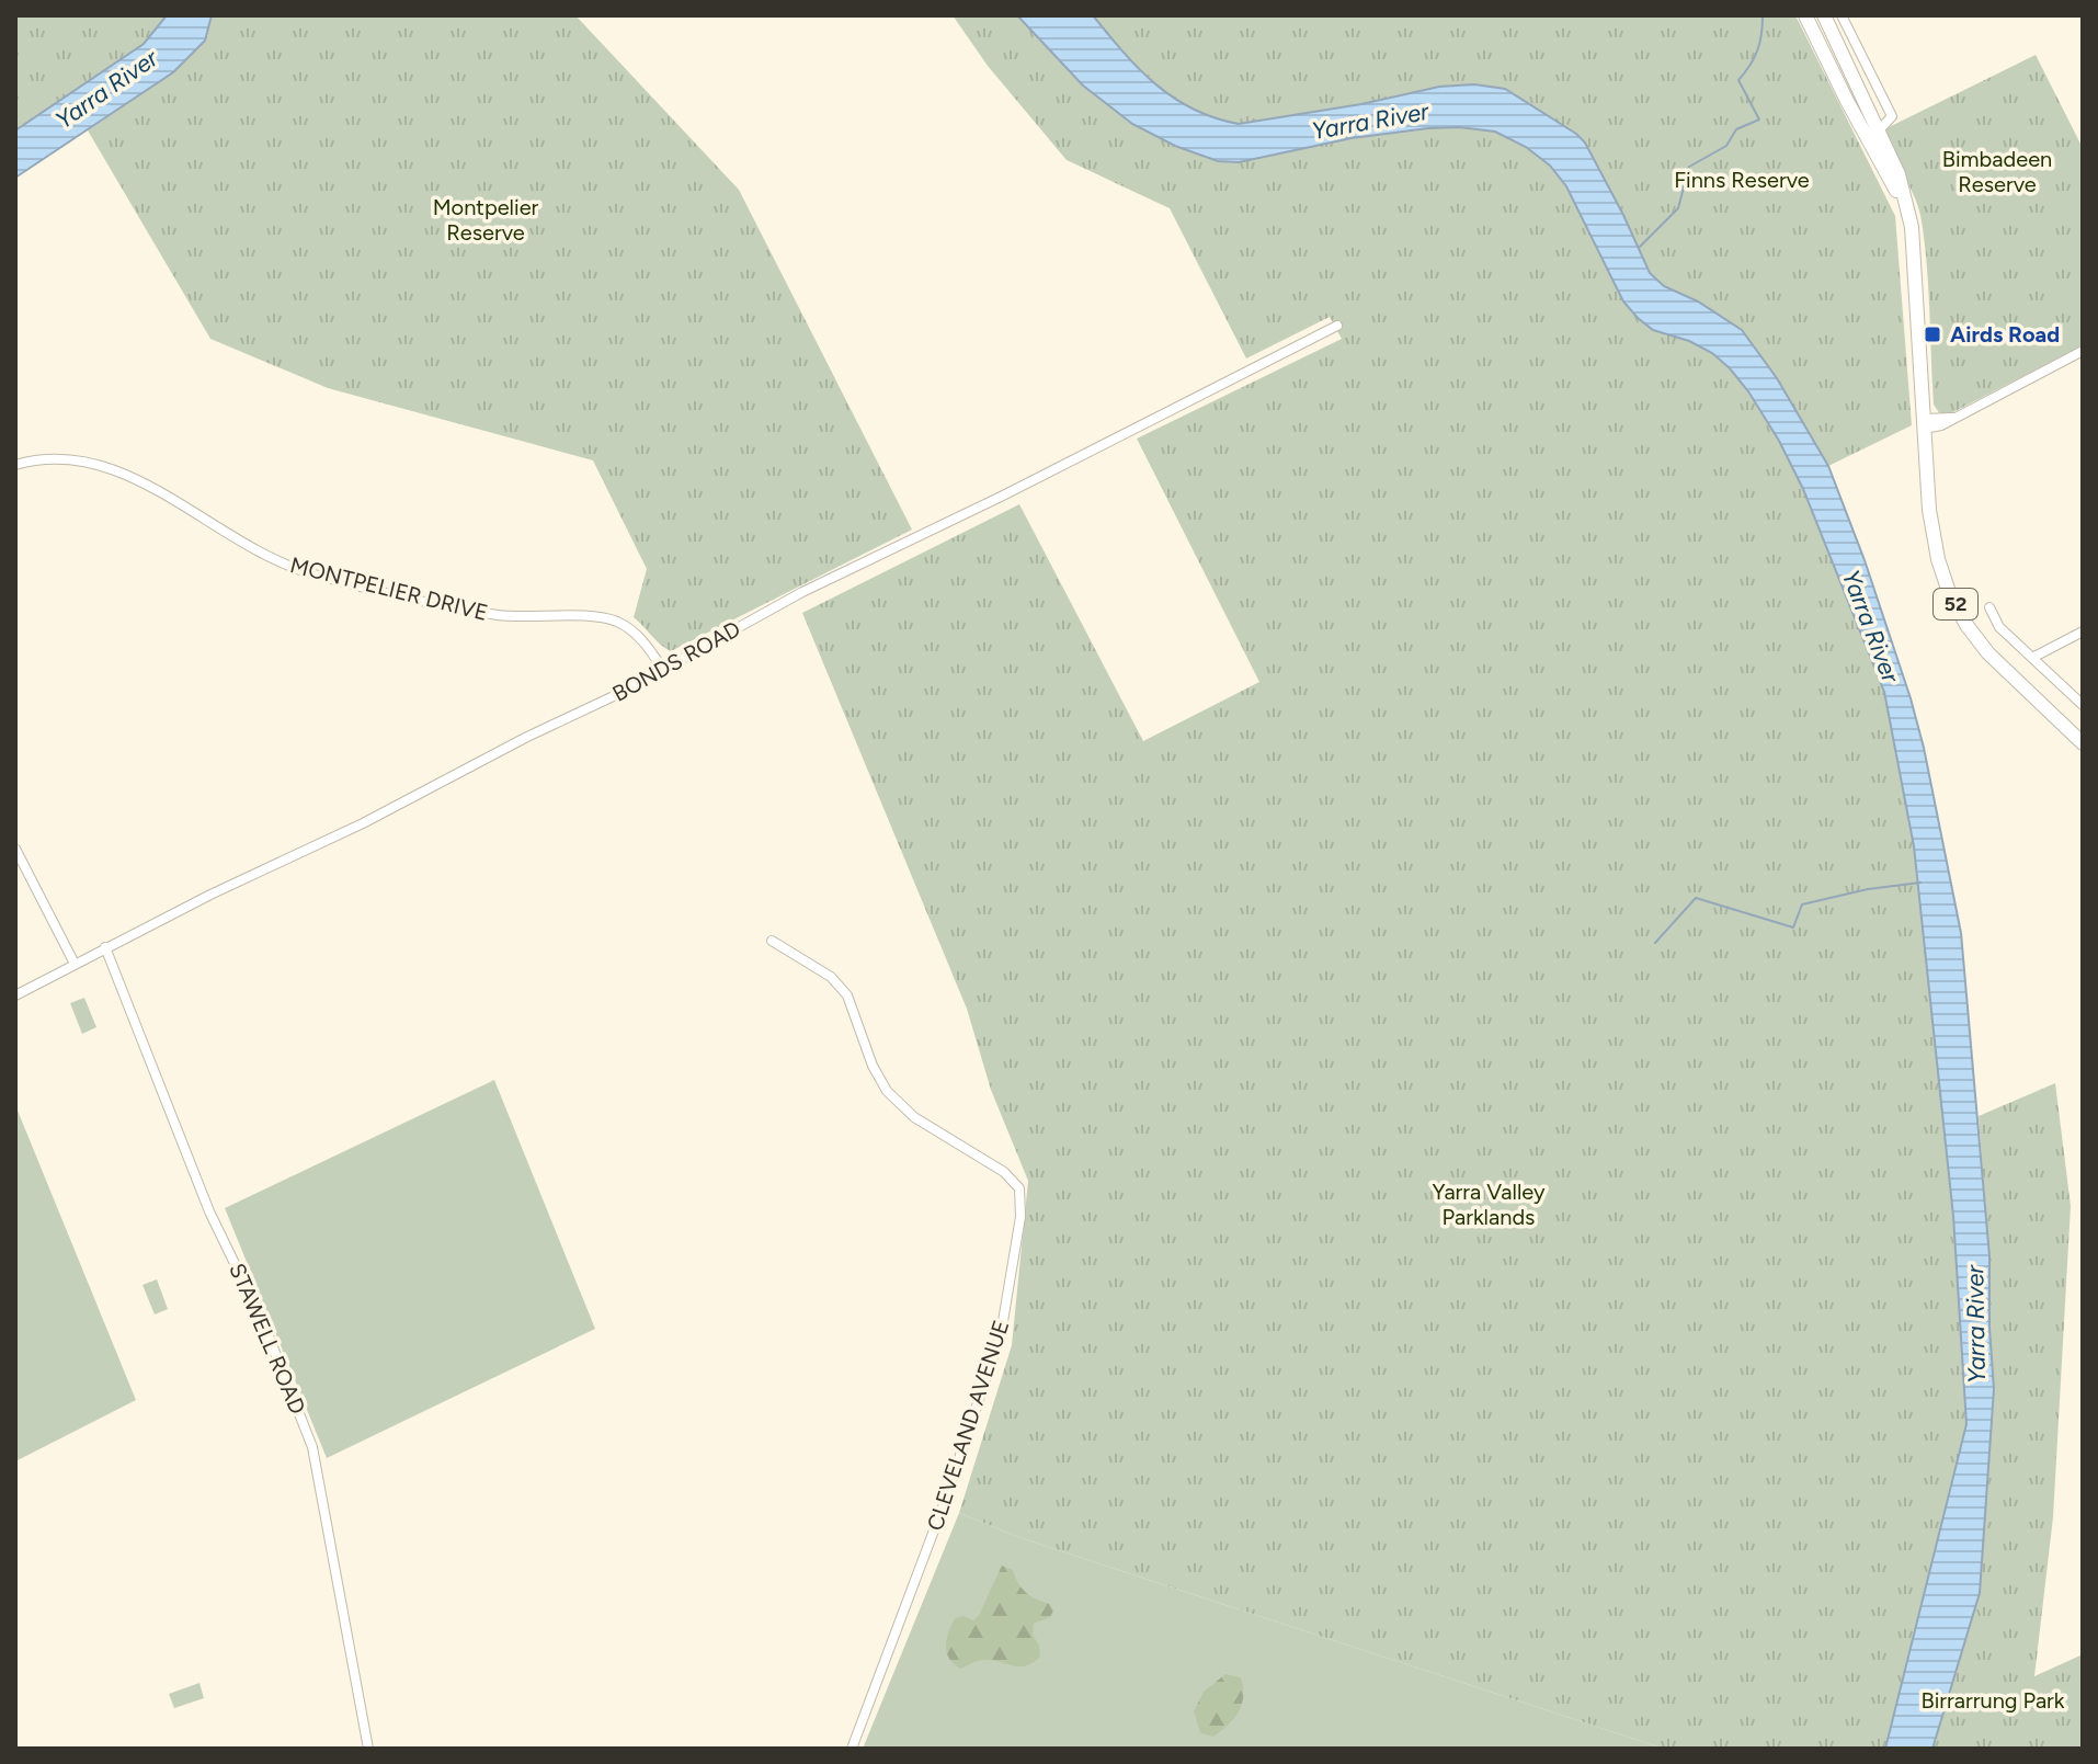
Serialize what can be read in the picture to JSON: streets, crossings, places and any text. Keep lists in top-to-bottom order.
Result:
{
  "streets": {
    "main road": ["52"],
    "street": [
      "MONTPELIER DRIVE",
      "BONDS ROAD",
      "STAWELL ROAD",
      "CLEVELAND AVENUE"
    ]
  },
  "crossings": [
    ["MONTPELIER DRIVE", "BONDS ROAD"],
    ["BONDS ROAD", "STAWELL ROAD"]
  ],
  "water": ["Yarra River"],
  "parks": [
    "Bimbadeen Reserve",
    "Finns Reserve",
    "Montpelier Reserve",
    "Yarra Valley Parklands",
    "Birrarrung Park"
  ],
  "places": {
    "transit": ["Airds Road"]
  }
}
